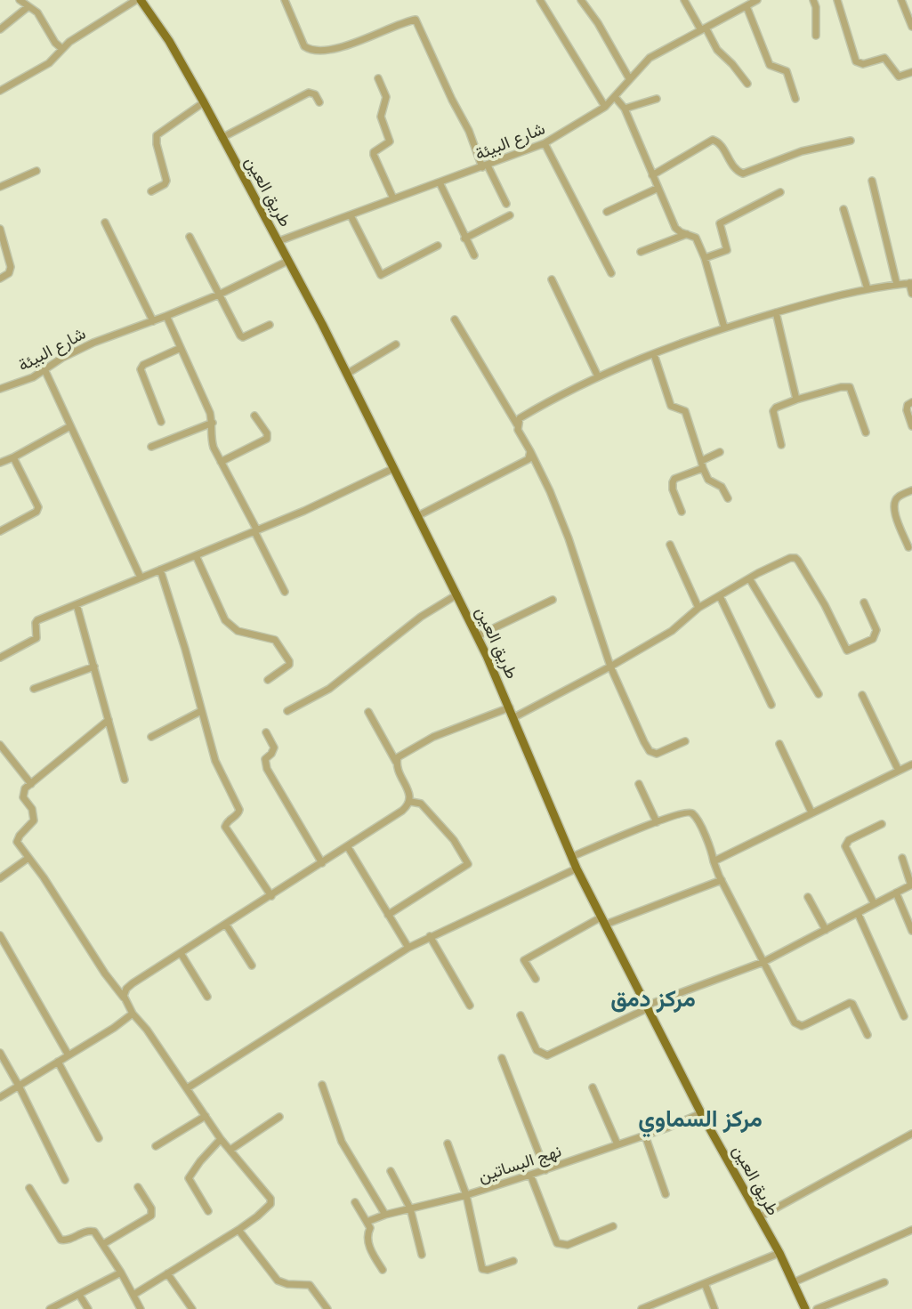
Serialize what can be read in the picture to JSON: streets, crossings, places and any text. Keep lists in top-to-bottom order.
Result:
{
  "streets": {
    "main road": ["طريق العين"],
    "street": ["شارع البيئة", "نهج البساتين"]
  },
  "crossings": [
    ["شارع البيئة", "طريق العين"],
    ["طريق العين", "نهج البساتين"]
  ],
  "districts": ["مركز دمق", "مركز السماوي"]
}
